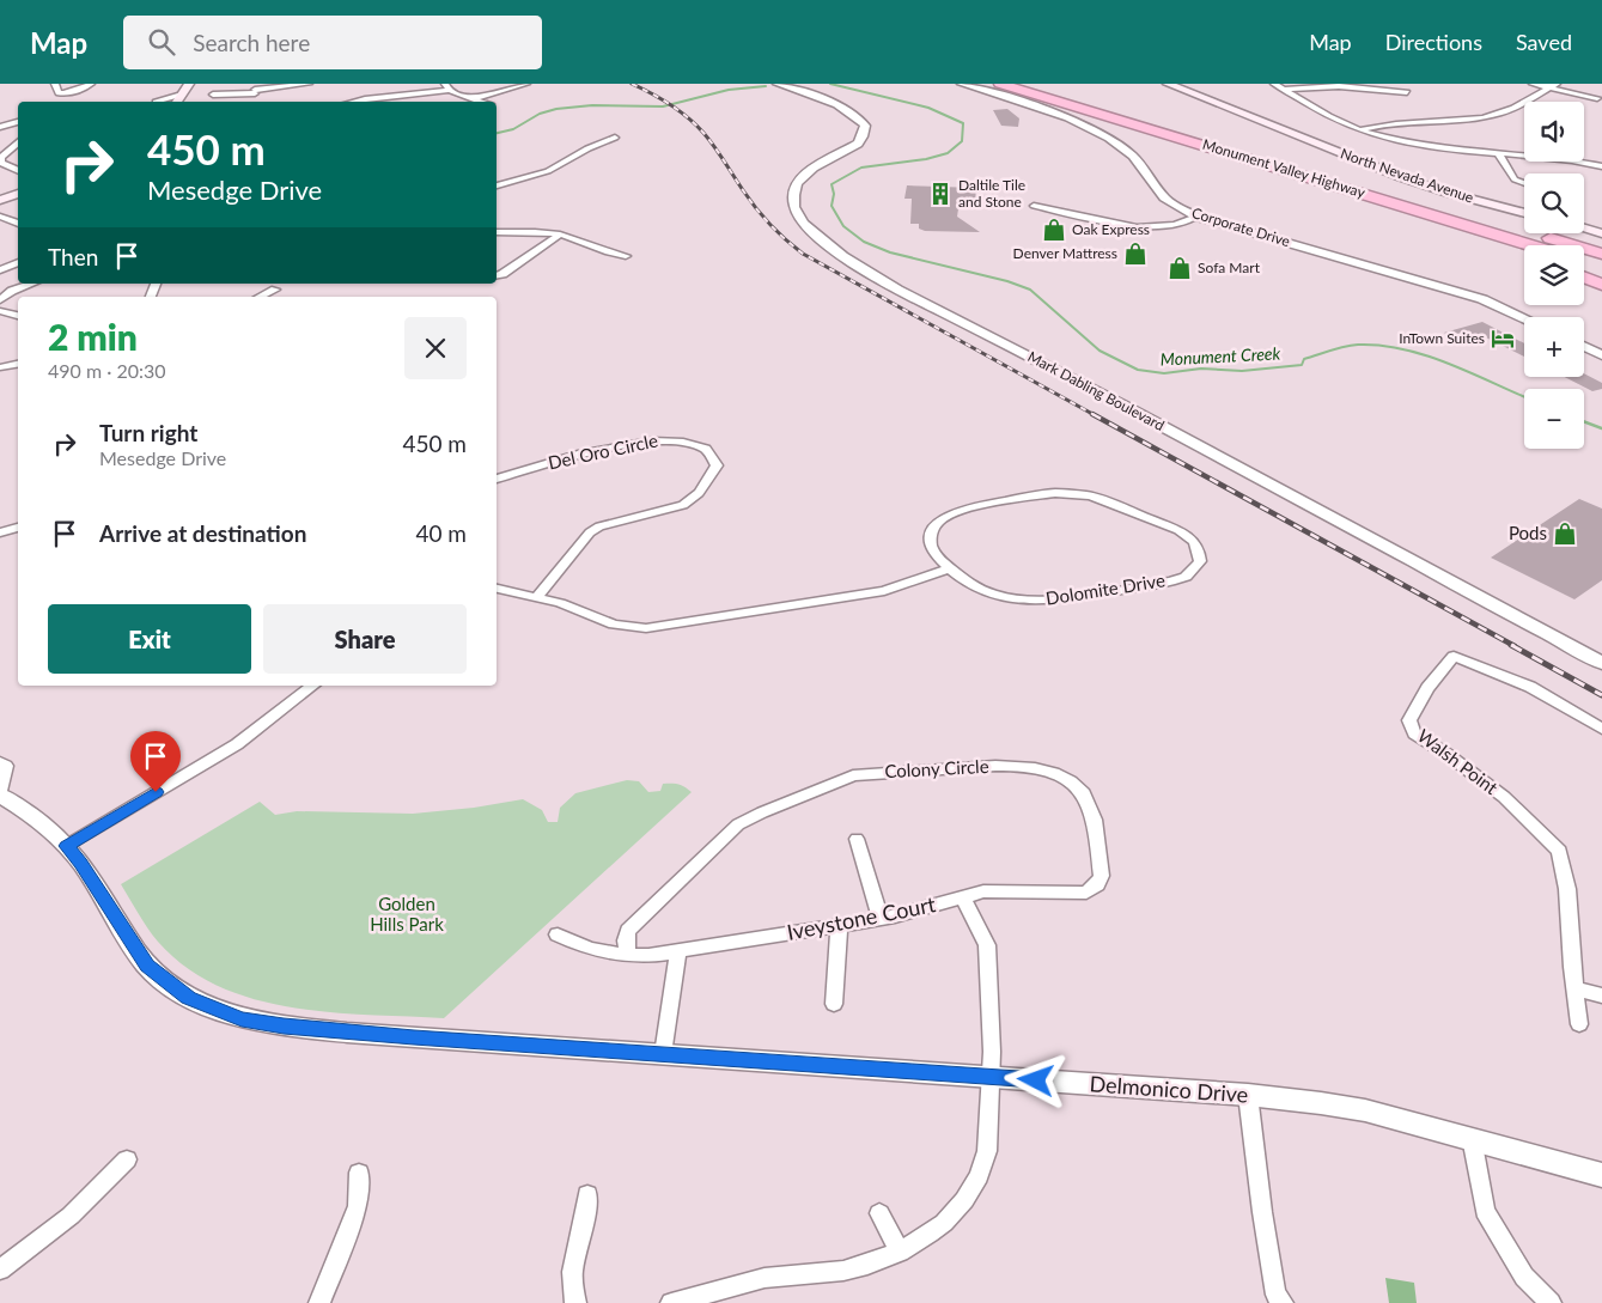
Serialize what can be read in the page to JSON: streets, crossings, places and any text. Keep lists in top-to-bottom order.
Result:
{
  "streets": {
    "highway": ["Monument Valley Highway"],
    "main road": ["North Nevada Avenue"],
    "street": [
      "Corporate Drive",
      "Mark Dabling Boulevard",
      "Del Oro Circle",
      "Dolomite Drive",
      "Walsh Point",
      "Colony Circle",
      "Iveystone Court",
      "Delmonico Drive"
    ]
  },
  "crossings": [
    ["Colony Circle", "Iveystone Court"]
  ],
  "water": ["Monument Creek"],
  "parks": ["Golden Hills Park"],
  "places": {
    "building": ["Daltile Tile and Stone"],
    "shop": [
      "Oak Express",
      "Denver Mattress",
      "Sofa Mart",
      "Pods"
    ],
    "hotel": ["InTown Suites"]
  },
  "page": {
    "header": "Map",
    "search": "Search here",
    "nav": ["Map", "Directions", "Saved"],
    "map_buttons": ["+", "−"],
    "turn": ["450 m", "Mesedge Drive"],
    "then": "Then",
    "heading": ["2 min", "490 m · 20:30"],
    "list": [
      {
        "name": "Turn right",
        "note": "Mesedge Drive",
        "value": "450 m"
      },
      {
        "name": "Arrive at destination",
        "value": "40 m"
      }
    ],
    "buttons": ["Exit", "Share"]
  }
}
